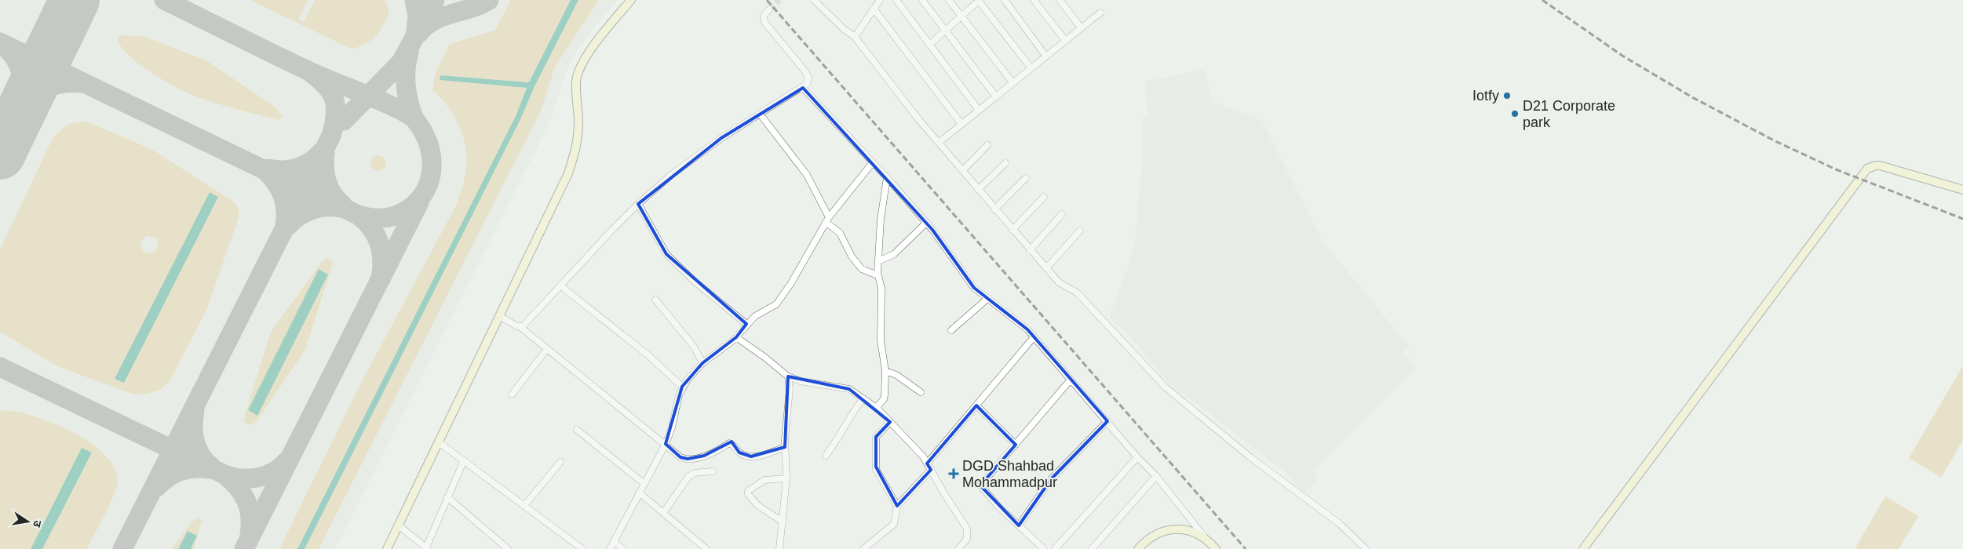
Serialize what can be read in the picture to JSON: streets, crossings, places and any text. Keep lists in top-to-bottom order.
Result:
{
  "places": {
    "other": ["Iotfy", "D21 Corporate park"],
    "health": ["DGD Shahbad Mohammadpur"]
  },
  "north": "right"
}
